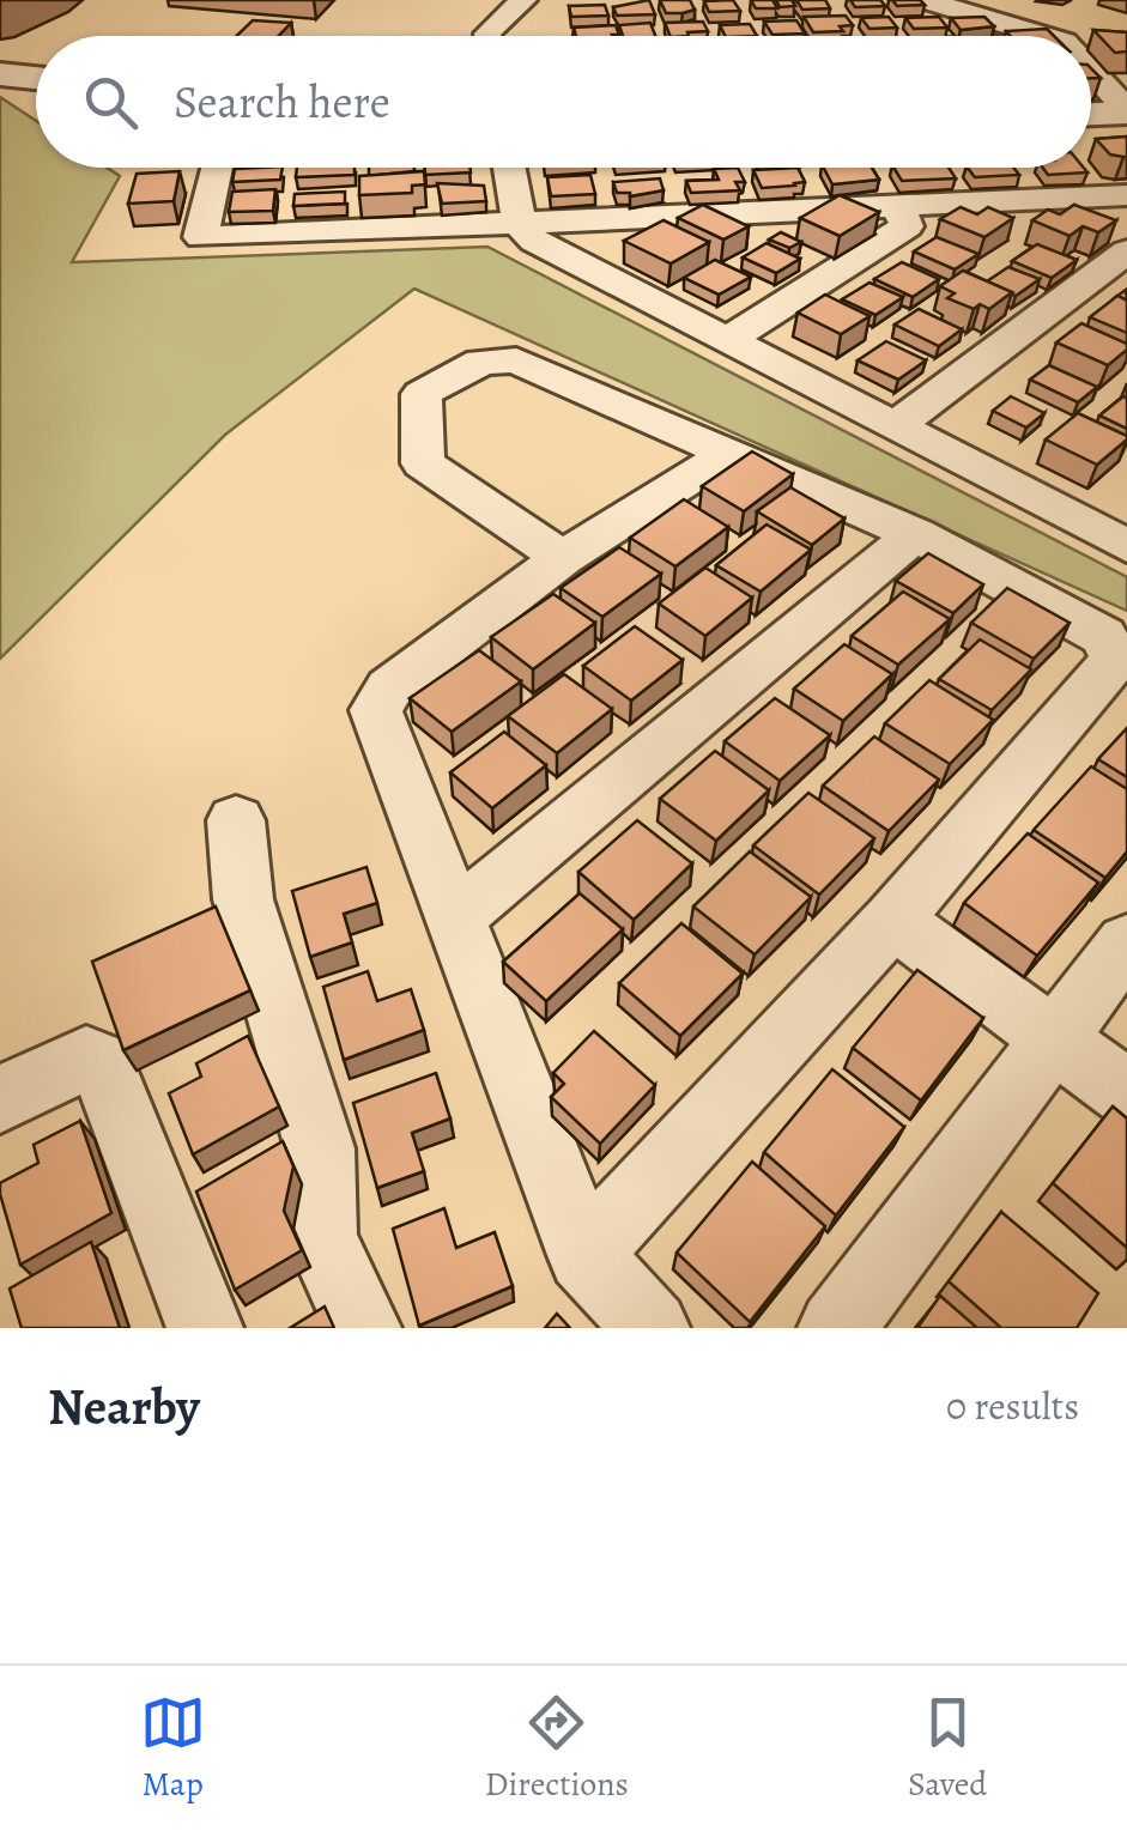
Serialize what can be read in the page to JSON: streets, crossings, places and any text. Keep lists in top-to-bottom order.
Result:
{
  "page": {
    "search": "Search here",
    "heading": ["Nearby", "0 results"],
    "nav": ["Map", "Directions", "Saved"]
  }
}
